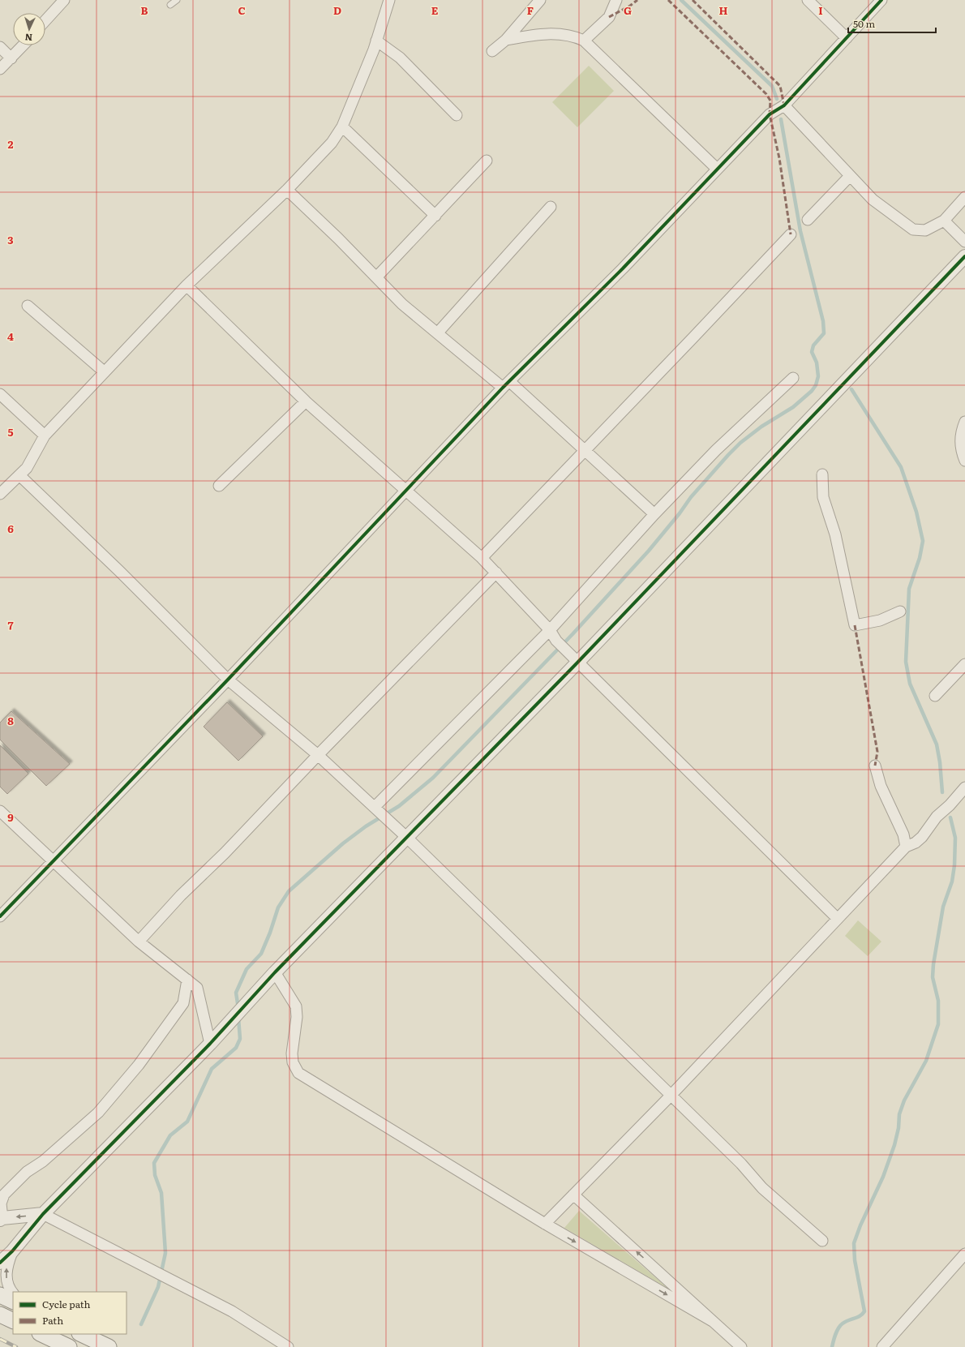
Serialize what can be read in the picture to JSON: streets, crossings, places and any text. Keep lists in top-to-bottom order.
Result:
{
  "legend": ["Cycle path", "Path"],
  "scale_bar": "50 m",
  "north": "bottom",
  "grid": {
    "columns": [
      "B",
      "C",
      "D",
      "E",
      "F",
      "G",
      "H",
      "I"
    ],
    "rows": [
      "2",
      "3",
      "4",
      "5",
      "6",
      "7",
      "8",
      "9"
    ]
  }
}
